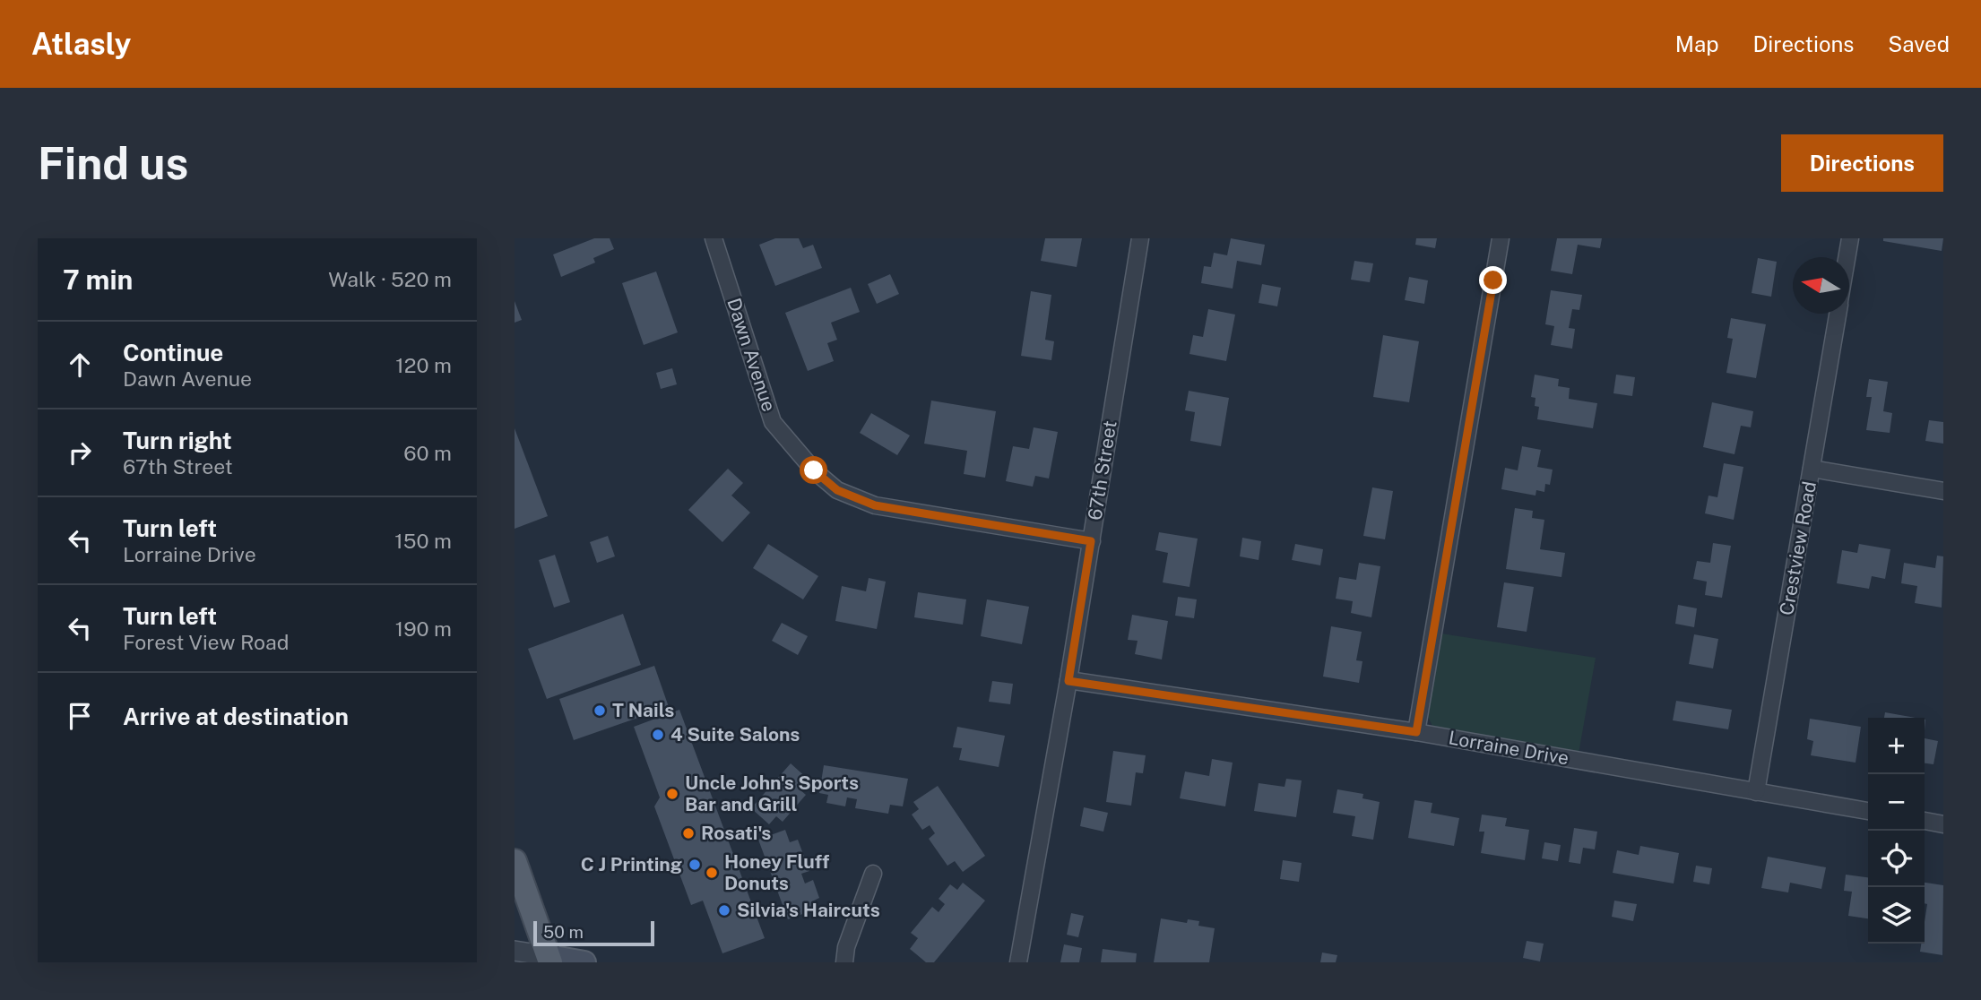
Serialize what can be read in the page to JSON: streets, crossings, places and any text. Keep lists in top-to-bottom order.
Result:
{
  "streets": {
    "street": [
      "Dawn Avenue",
      "67th Street",
      "Crestview Road",
      "Lorraine Drive"
    ]
  },
  "crossings": [
    ["Dawn Avenue", "67th Street"],
    ["67th Street", "Lorraine Drive"],
    ["Crestview Road", "Lorraine Drive"]
  ],
  "places": [
    "T Nails",
    "4 Suite Salons",
    "Uncle John's Sports Bar and Grill",
    "Rosati's",
    "C J Printing",
    "Honey Fluff Donuts",
    "Silvia's Haircuts"
  ],
  "scale_bar": "50 m",
  "north": "left",
  "page": {
    "header": "Atlasly",
    "nav": ["Map", "Directions", "Saved"],
    "buttons": "Directions",
    "title": "Find us",
    "heading": ["7 min", "Walk · 520 m"],
    "list": [
      ["Continue", "Dawn Avenue", "120 m"],
      ["Turn right", "67th Street", "60 m"],
      ["Turn left", "Lorraine Drive", "150 m"],
      ["Turn left", "Forest View Road", "190 m"],
      "Arrive at destination"
    ],
    "map_buttons": ["+", "−"],
    "scale": "50 m"
  }
}
